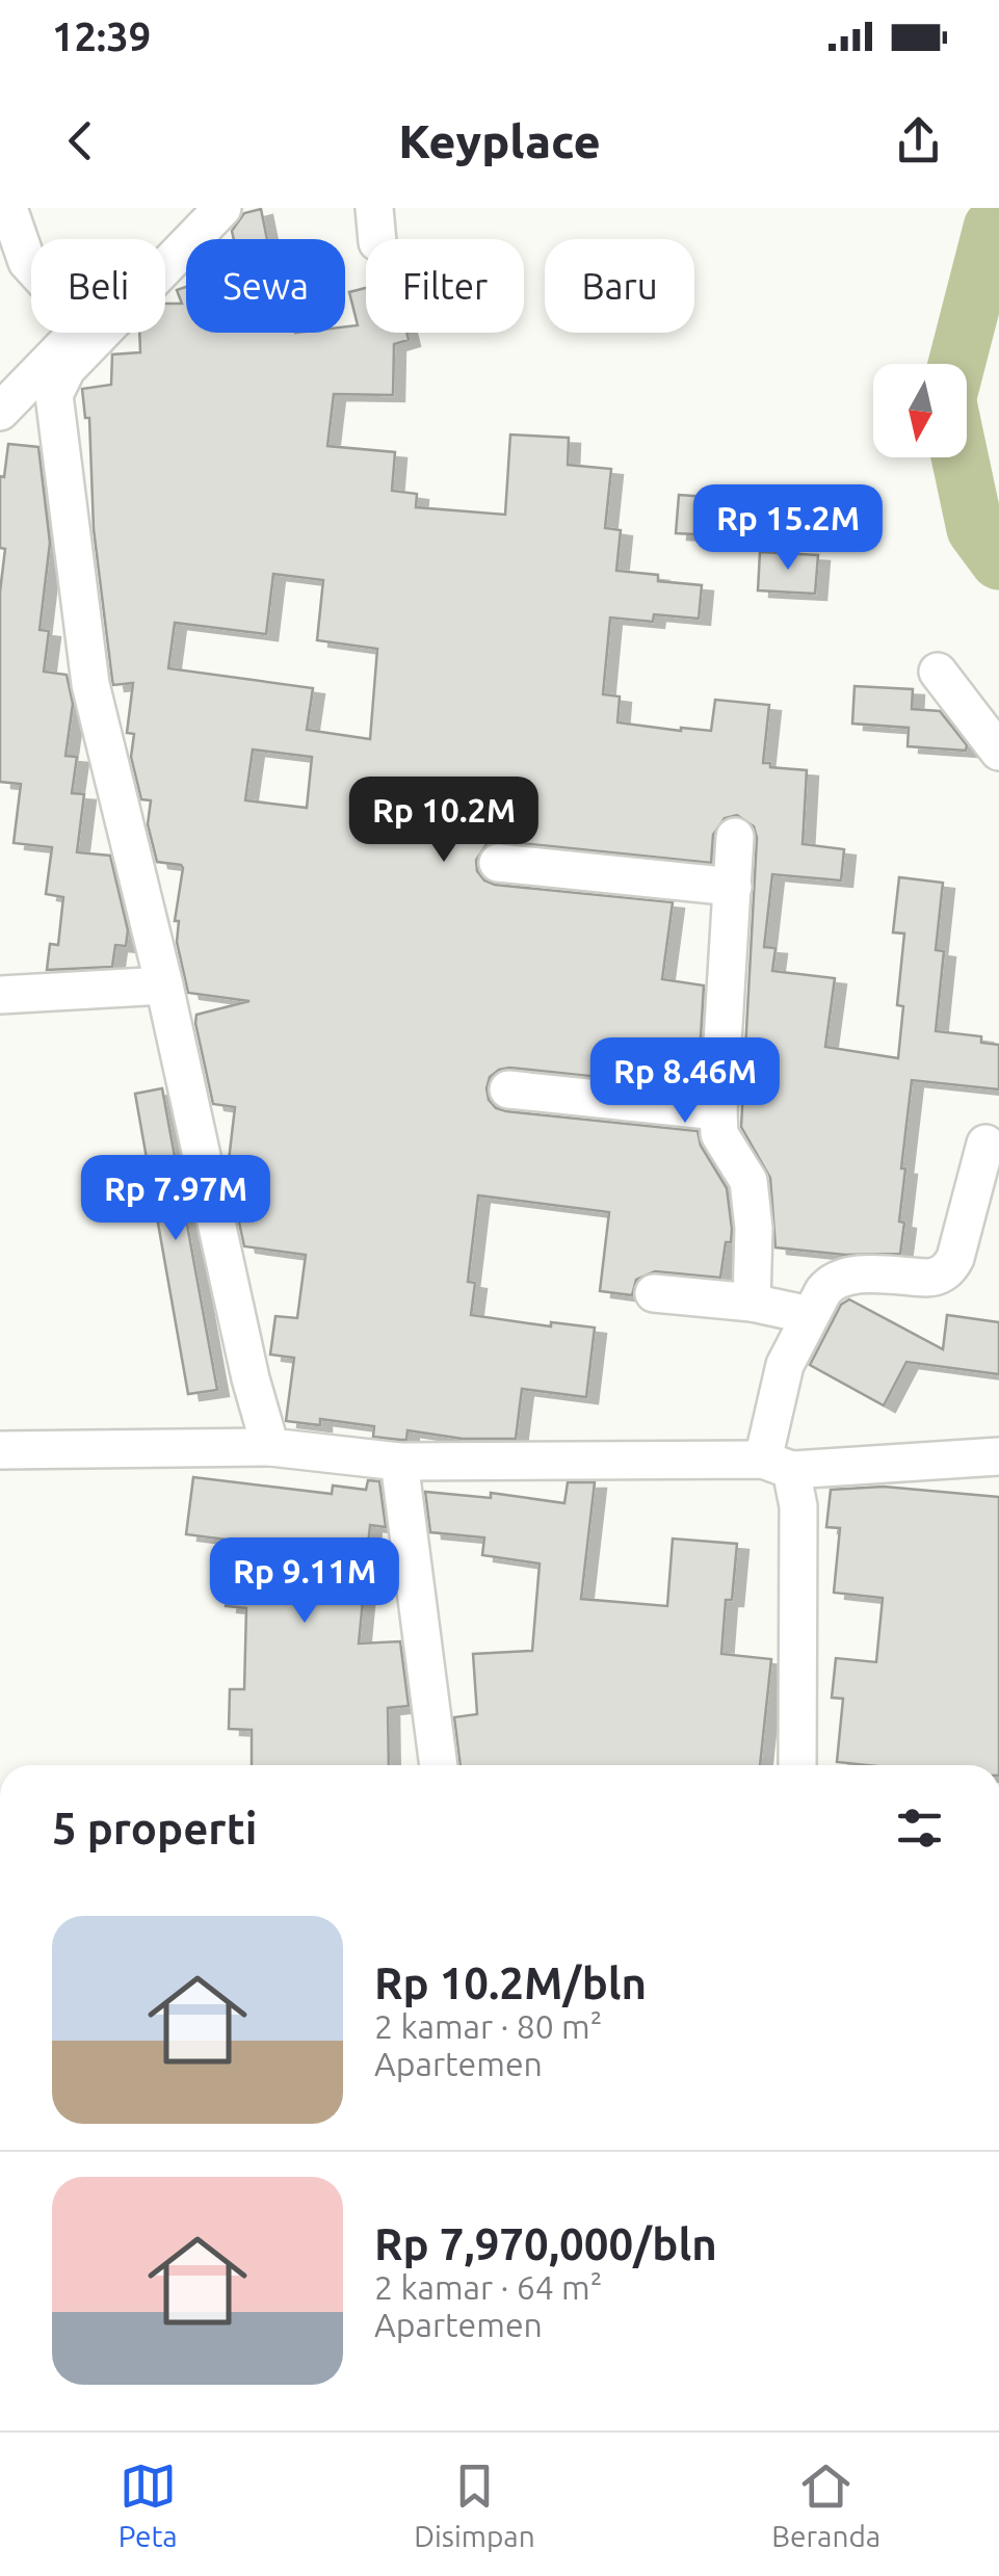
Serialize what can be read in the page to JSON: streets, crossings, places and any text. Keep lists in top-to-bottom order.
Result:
{
  "north": "bottom",
  "page": {
    "status": "12:39",
    "header": "Keyplace",
    "chip": [
      "Beli",
      "Sewa",
      "Filter",
      "Baru"
    ],
    "price": [
      "Rp 15.2M",
      "Rp 10.2M",
      "Rp 8.46M",
      "Rp 7.97M",
      "Rp 9.11M"
    ],
    "heading": "5 properti",
    "list": [
      {
        "name": "Rp 10.2M/bln",
        "note": "2 kamar · 80 m² · Apartemen"
      },
      {
        "name": "Rp 7,970,000/bln",
        "note": "2 kamar · 64 m² · Apartemen"
      }
    ],
    "tabs": ["Peta", "Disimpan", "Beranda"]
  }
}
